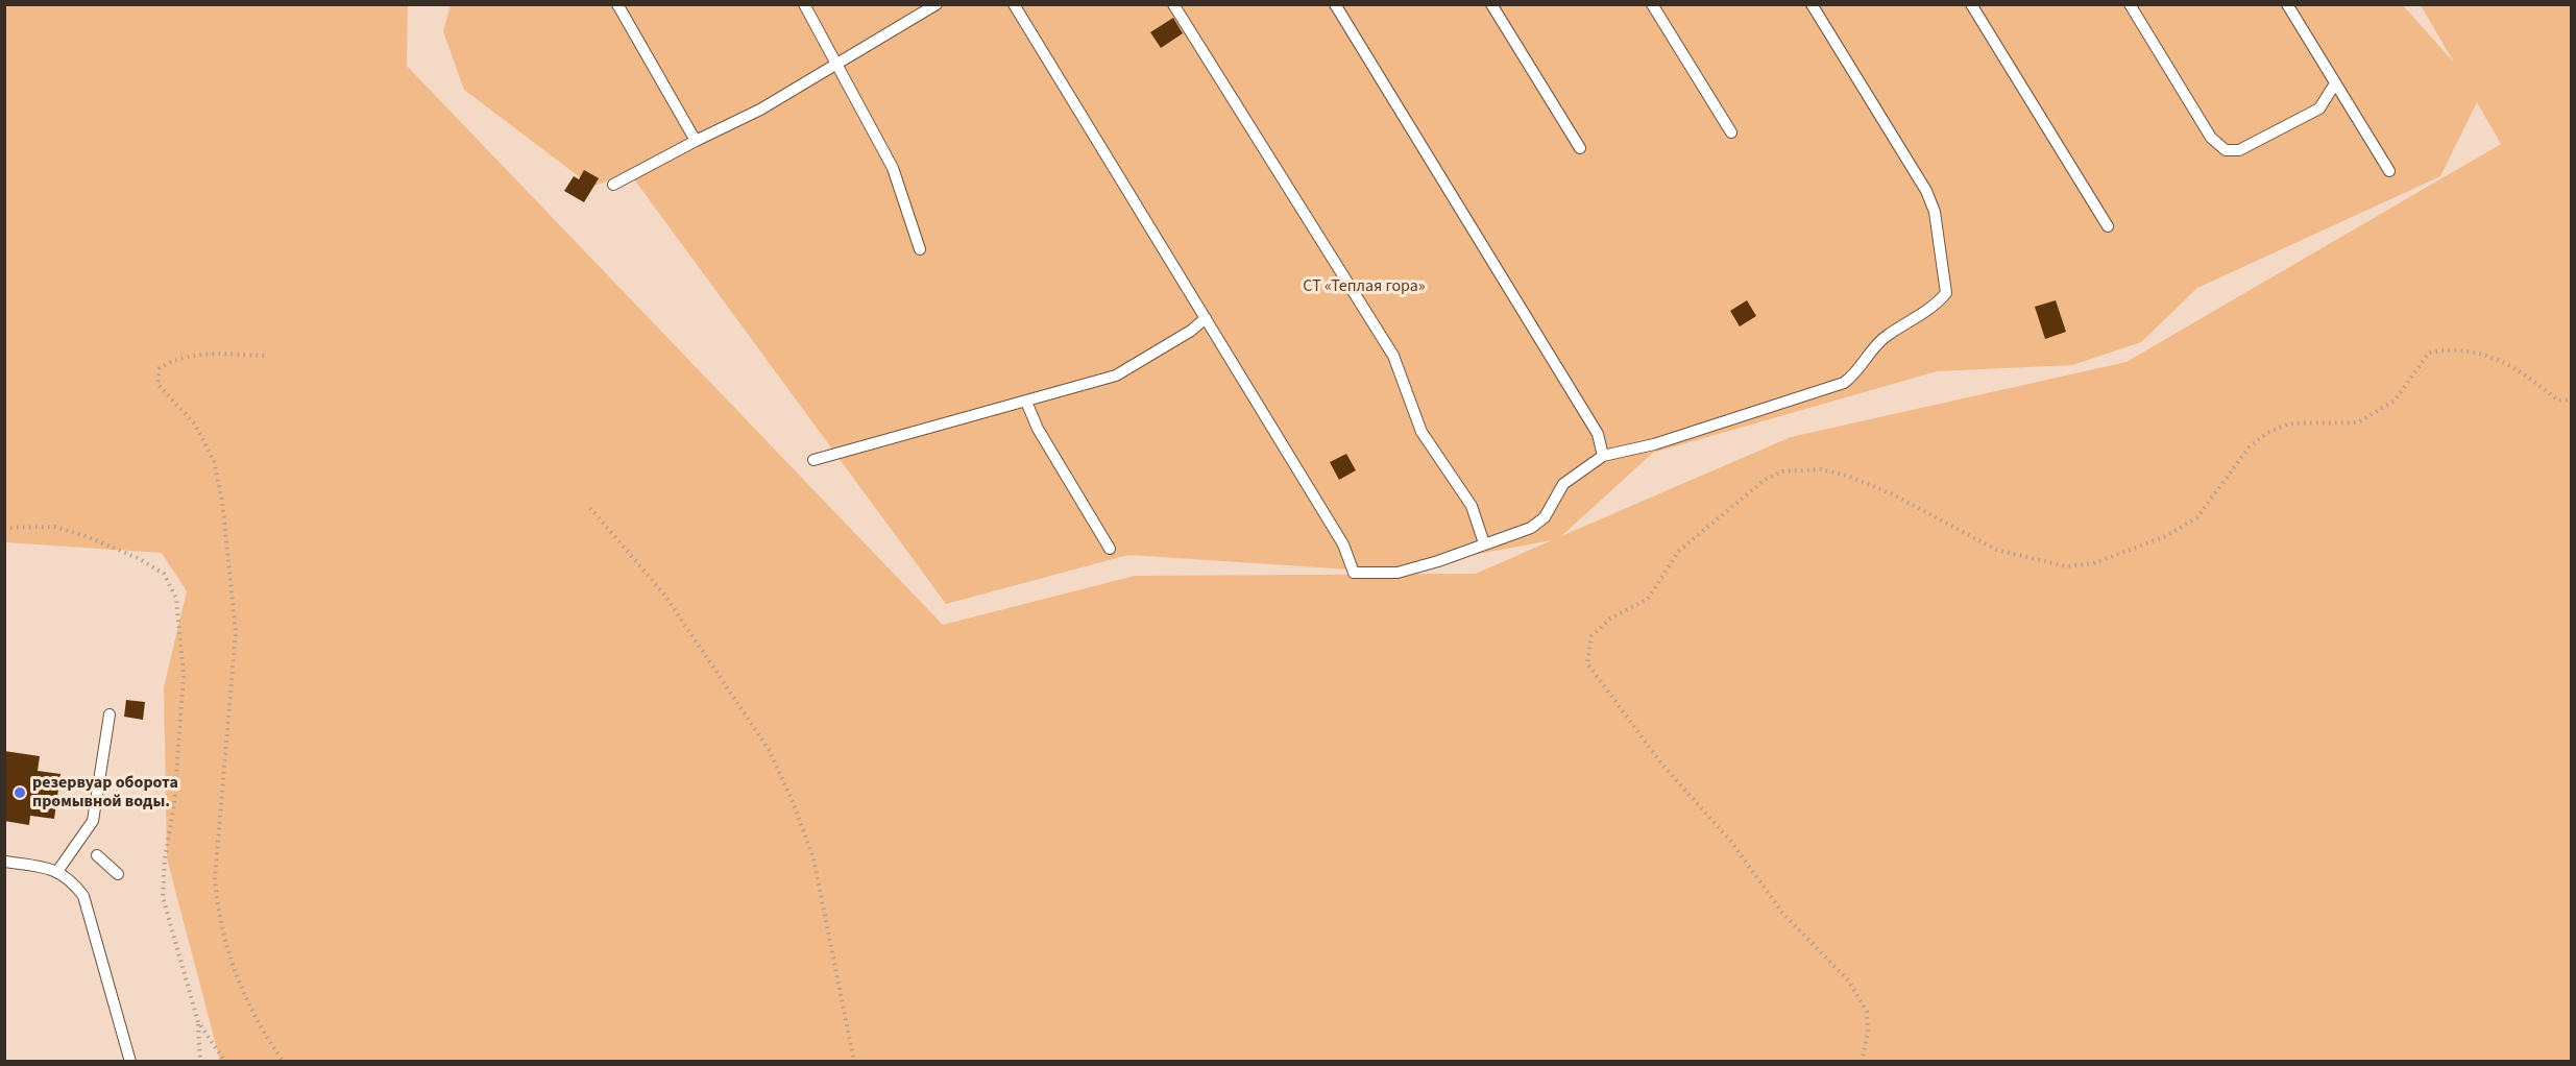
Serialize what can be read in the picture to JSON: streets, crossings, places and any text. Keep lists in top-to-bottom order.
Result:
{
  "parks": ["СТ «Теплая гора»"],
  "places": ["резервуар оборота промывной воды."]
}
